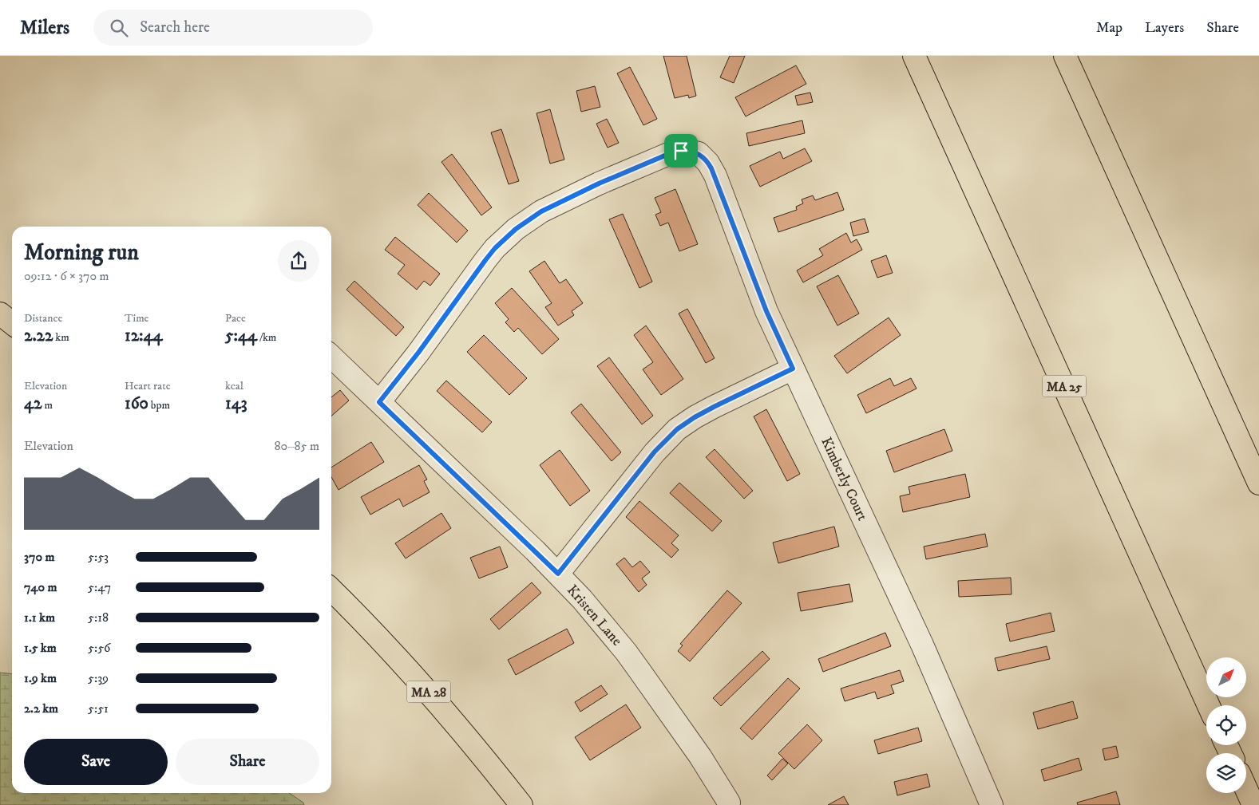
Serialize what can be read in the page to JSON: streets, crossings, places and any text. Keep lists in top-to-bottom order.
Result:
{
  "streets": {
    "main road": ["MA 25", "MA 28"],
    "street": ["Kimberly Court", "Kristen Lane"]
  },
  "crossings": [
    ["Kimberly Court", "Kristen Lane"]
  ],
  "north": "top right",
  "page": {
    "header": "Milers",
    "search": "Search here",
    "nav": ["Map", "Layers", "Share"],
    "heading": ["Morning run", "09:12 · 6 × 370 m"],
    "stats": [
      ["Distance", "2.22 km"],
      ["Time", "12:44"],
      ["Pace", "5:44 /km"],
      ["Elevation", "42 m"],
      ["Heart rate", "160 bpm"],
      ["kcal", "143"]
    ],
    "chart": ["Elevation", "80–85 m"],
    "list": [
      {
        "name": "370 m",
        "note": "5:53"
      },
      {
        "name": "740 m",
        "note": "5:47"
      },
      {
        "name": "1.1 km",
        "note": "5:18"
      },
      {
        "name": "1.5 km",
        "note": "5:56"
      },
      {
        "name": "1.9 km",
        "note": "5:39"
      },
      {
        "name": "2.2 km",
        "note": "5:51"
      }
    ],
    "buttons": ["Save", "Share"]
  }
}
